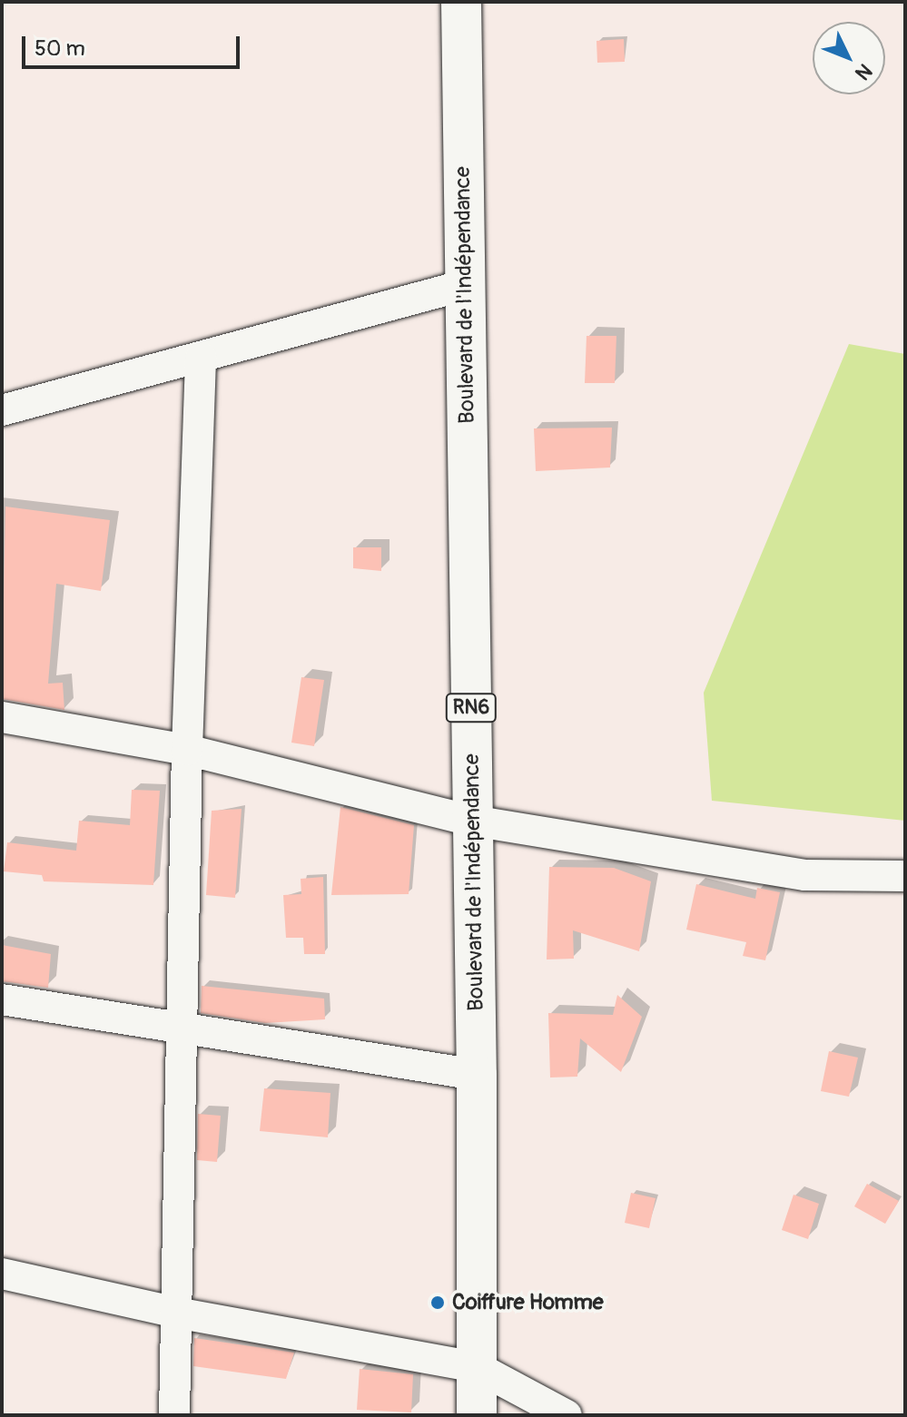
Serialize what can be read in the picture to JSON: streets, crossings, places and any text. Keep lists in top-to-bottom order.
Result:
{
  "streets": {
    "highway": ["Boulevard de l'Indépendance", "RN6"]
  },
  "places": ["Coiffure Homme"],
  "scale_bar": "50 m",
  "north": "bottom right"
}
